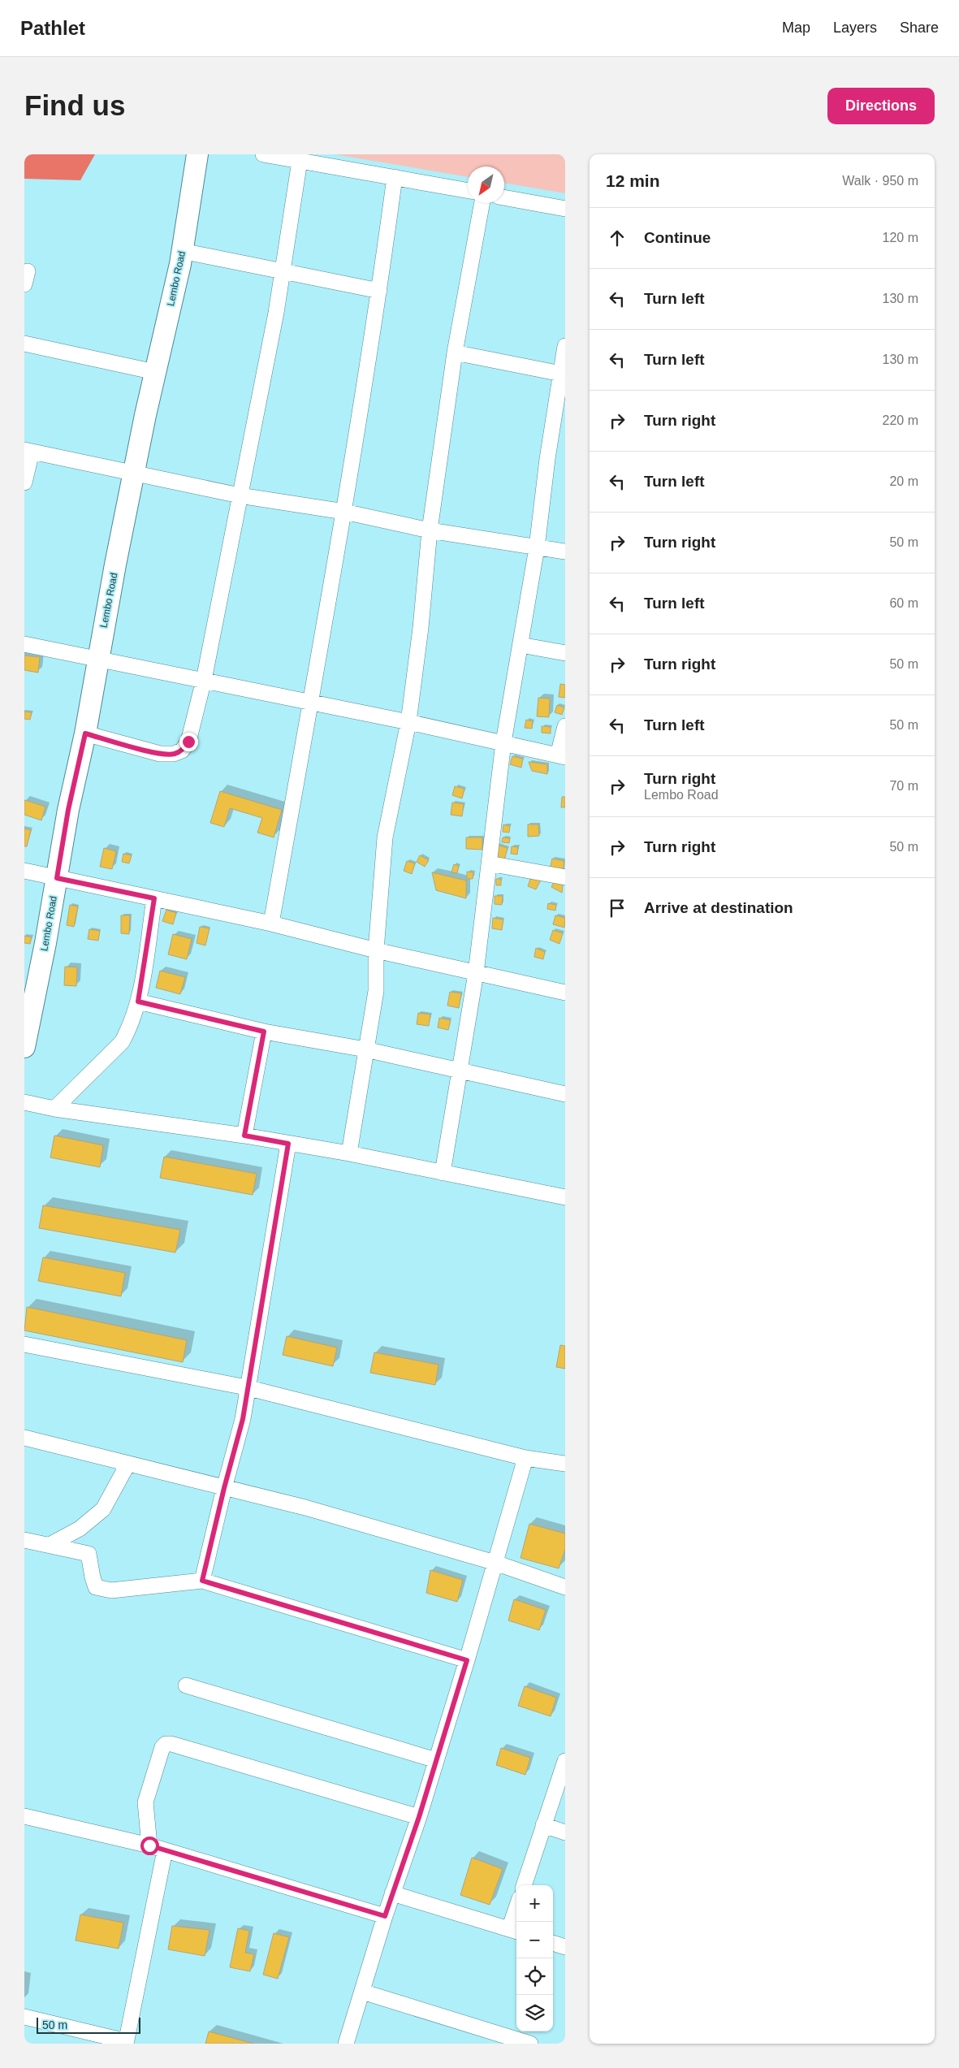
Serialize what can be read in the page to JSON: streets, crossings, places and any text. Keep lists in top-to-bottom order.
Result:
{
  "streets": {
    "street": ["Lembo Road"]
  },
  "scale_bar": "50 m",
  "north": "bottom left",
  "page": {
    "header": "Pathlet",
    "nav": ["Map", "Layers", "Share"],
    "buttons": "Directions",
    "title": "Find us",
    "heading": ["12 min", "Walk · 950 m"],
    "list": [
      ["Continue", "120 m"],
      ["Turn left", "130 m"],
      ["Turn left", "130 m"],
      ["Turn right", "220 m"],
      ["Turn left", "20 m"],
      ["Turn right", "50 m"],
      ["Turn left", "60 m"],
      ["Turn right", "50 m"],
      ["Turn left", "50 m"],
      ["Turn right", "Lembo Road", "70 m"],
      ["Turn right", "50 m"],
      "Arrive at destination"
    ],
    "map_buttons": ["+", "−"],
    "scale": "50 m"
  }
}
